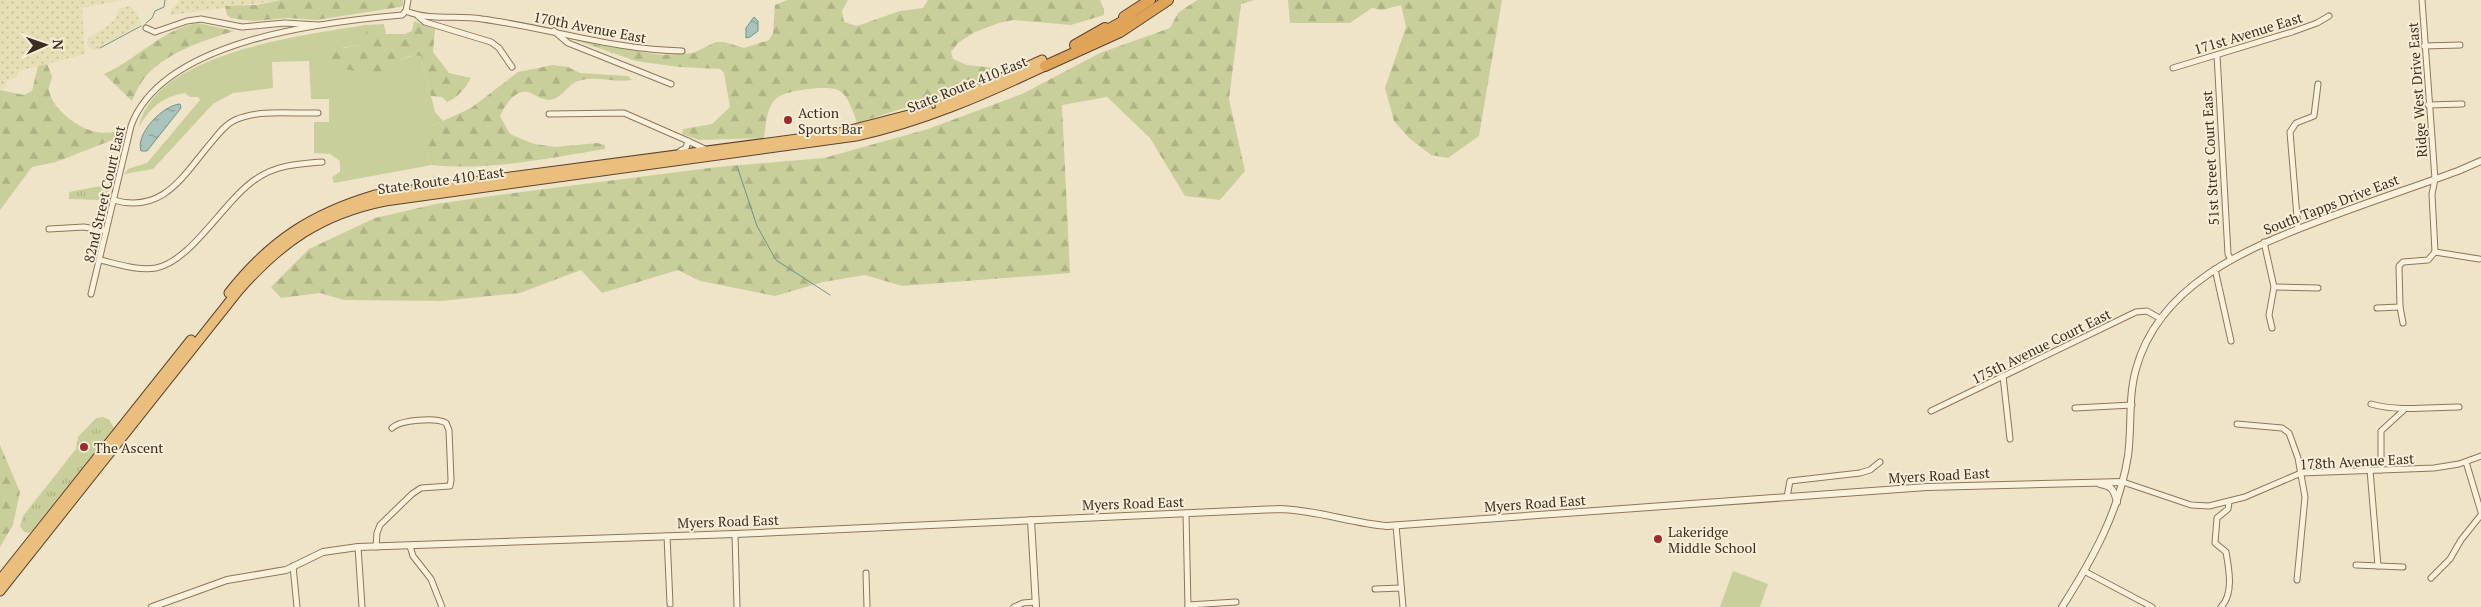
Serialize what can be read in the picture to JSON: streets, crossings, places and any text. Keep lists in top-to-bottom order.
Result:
{
  "streets": {
    "highway": ["State Route 410 East"],
    "street": [
      "170th Avenue East",
      "171st Avenue East",
      "Ridge West Drive East",
      "51st Street Court East",
      "82nd Street Court East",
      "South Tapps Drive East",
      "175th Avenue Court East",
      "178th Avenue East",
      "Myers Road East"
    ]
  },
  "crossings": [
    ["171st Avenue East", "51st Street Court East"],
    ["Ridge West Drive East", "South Tapps Drive East"],
    ["51st Street Court East", "South Tapps Drive East"],
    ["South Tapps Drive East", "175th Avenue Court East"],
    ["South Tapps Drive East", "178th Avenue East"],
    ["South Tapps Drive East", "Myers Road East"],
    ["178th Avenue East", "Myers Road East"]
  ],
  "places": ["Action Sports Bar", "The Ascent", "Lakeridge Middle School"],
  "north": "right"
}
